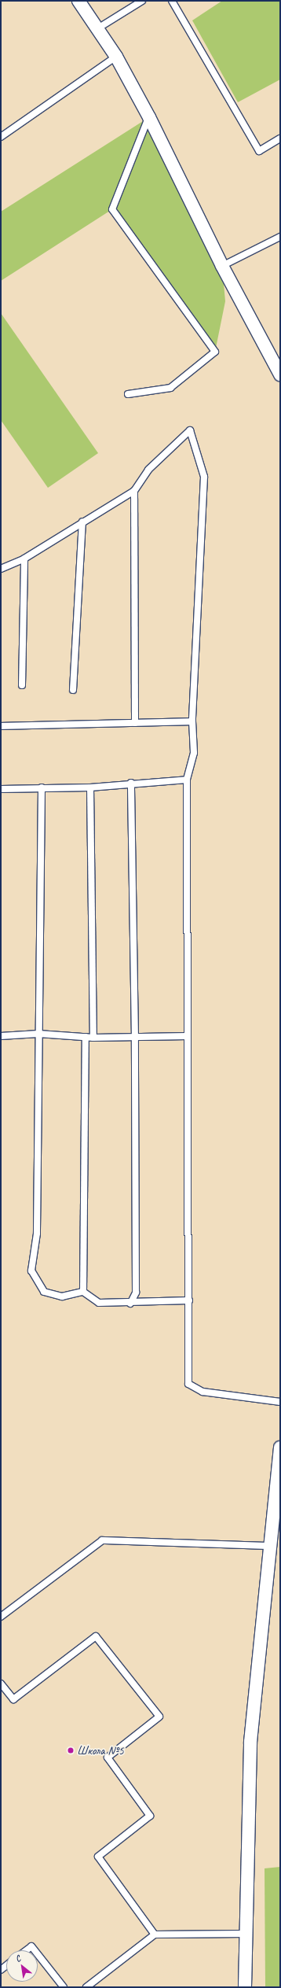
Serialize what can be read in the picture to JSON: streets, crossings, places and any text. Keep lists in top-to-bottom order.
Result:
{
  "places": ["Школа №5"],
  "north": "top left"
}
